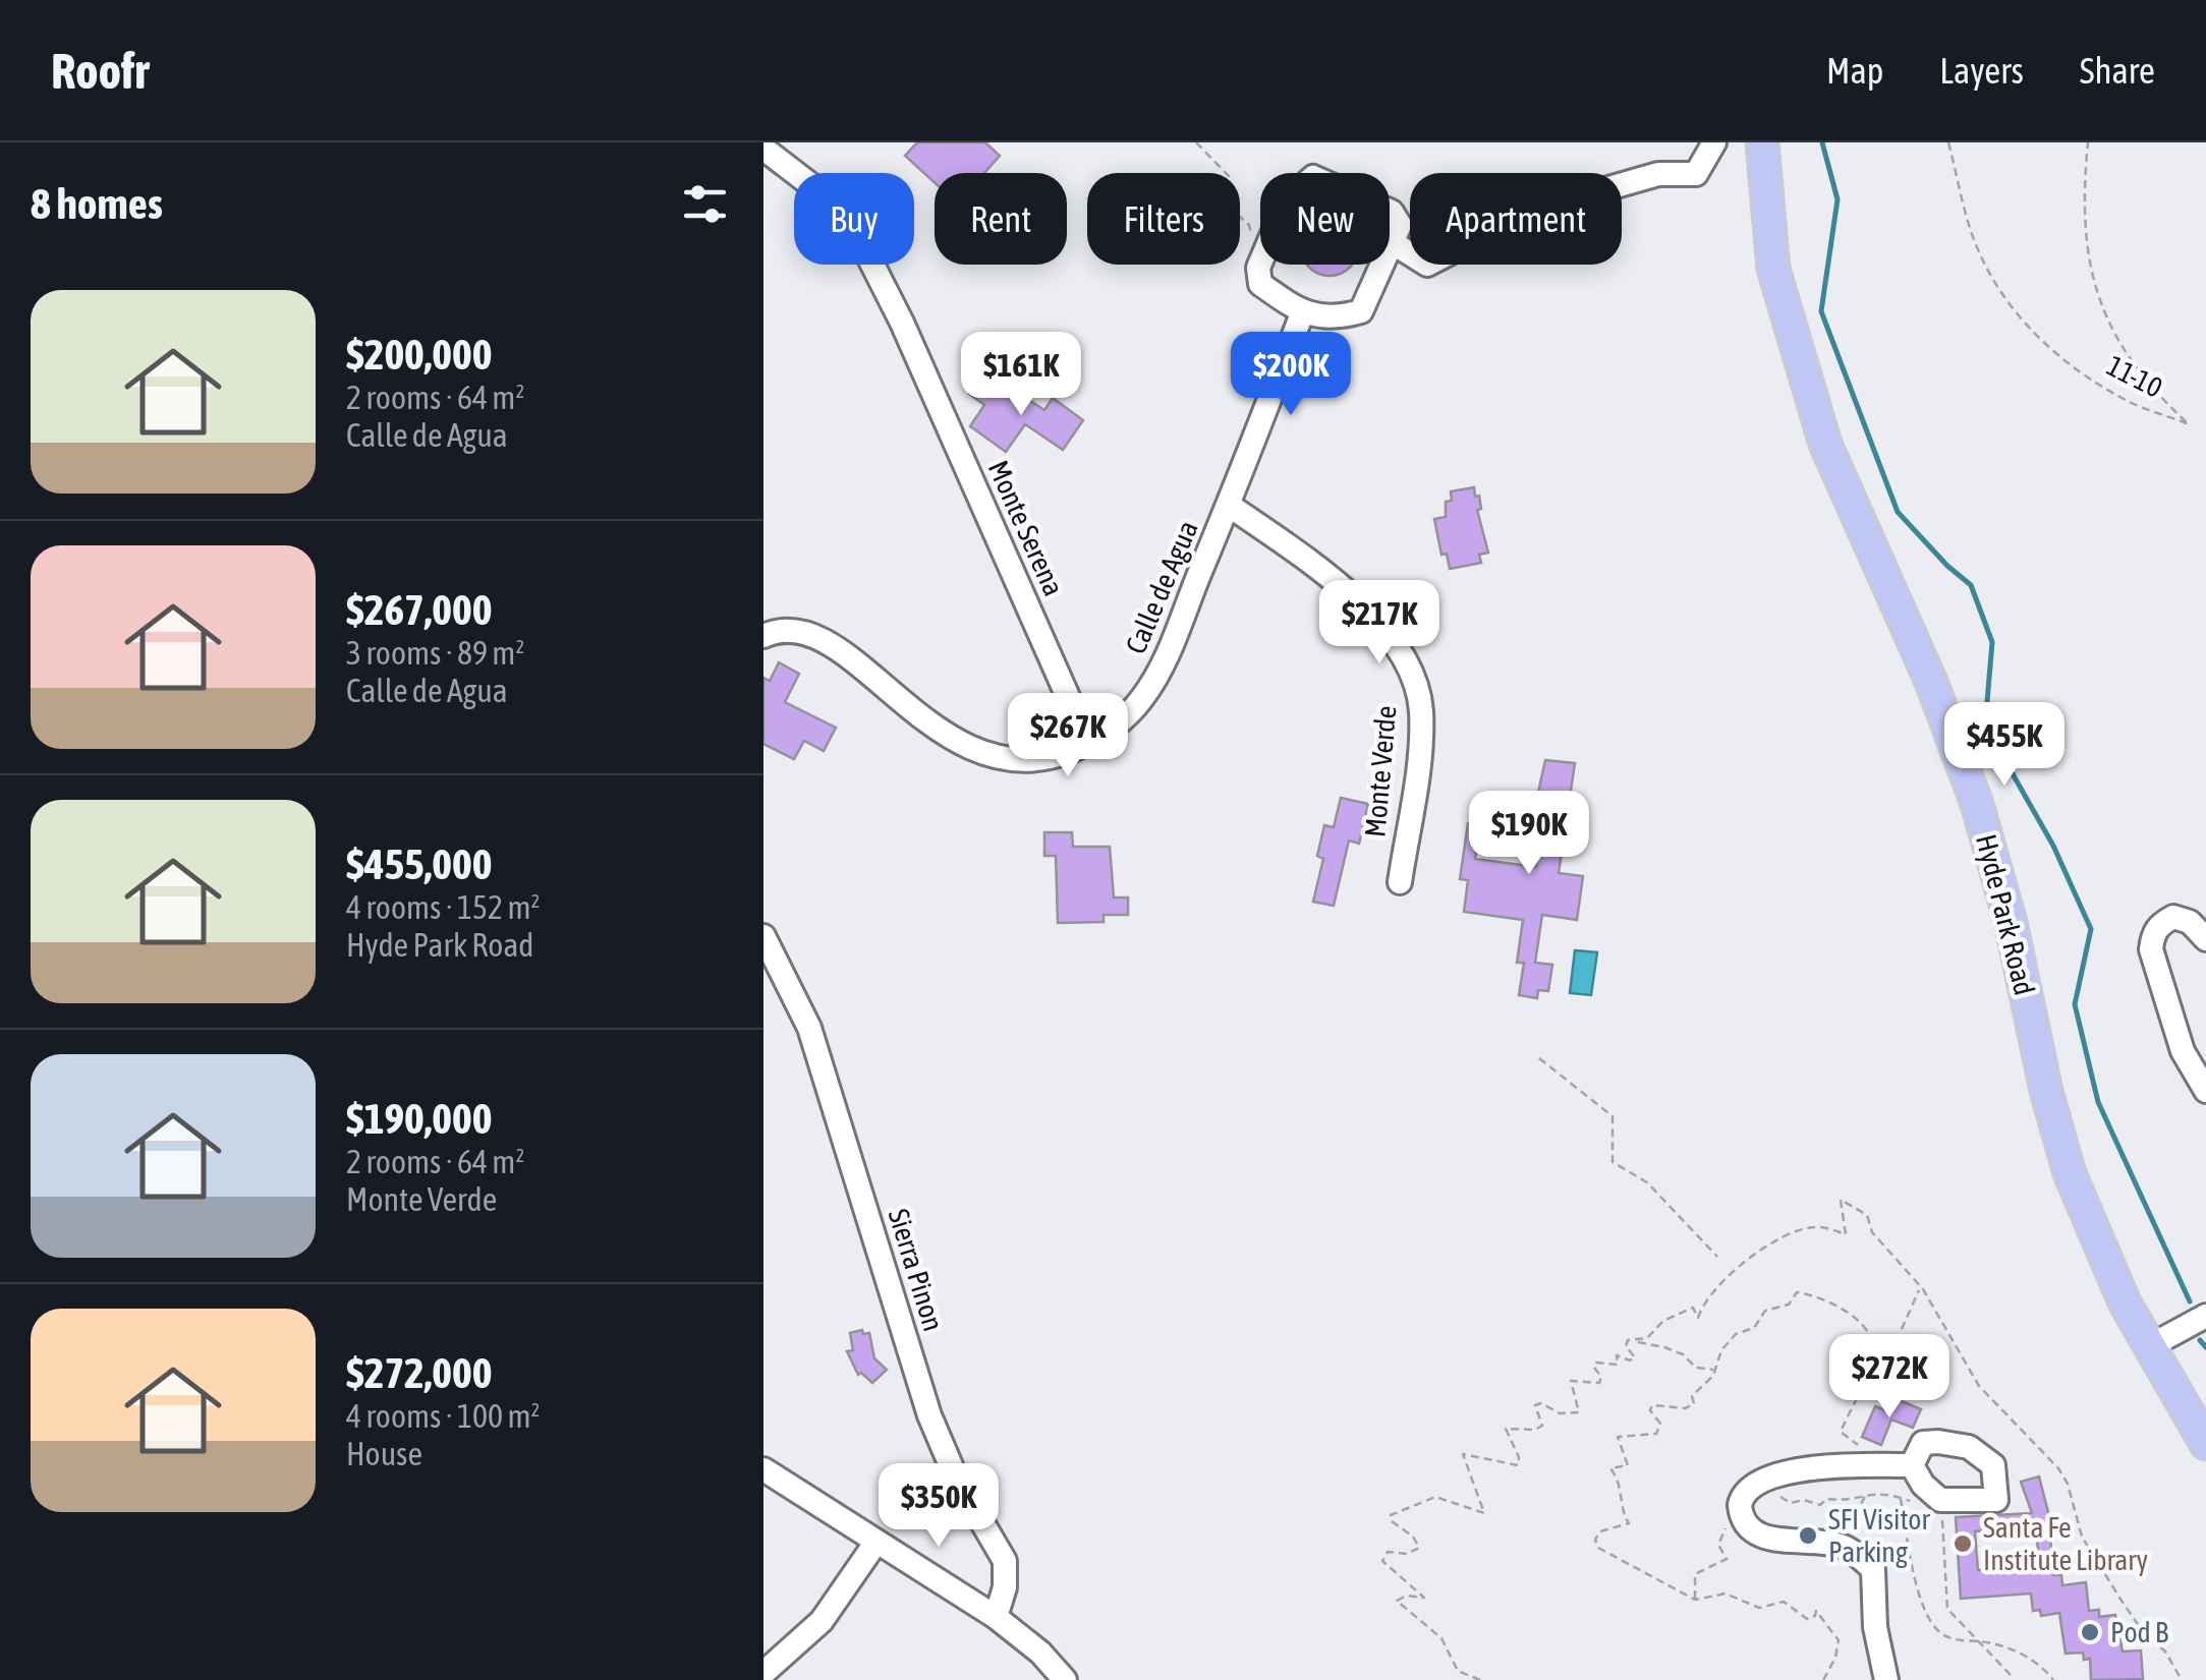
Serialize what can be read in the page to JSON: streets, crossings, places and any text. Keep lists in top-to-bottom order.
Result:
{
  "streets": {
    "main road": ["Hyde Park Road"],
    "street": [
      "Monte Serena",
      "Calle de Agua",
      "Monte Verde",
      "Sierra Pinon"
    ],
    "path": ["11-10"]
  },
  "crossings": [
    ["Monte Serena", "Calle de Agua"],
    ["Calle de Agua", "Monte Verde"]
  ],
  "places": ["SFI Visitor Parking", "Santa Fe Institute Library", "Pod B"],
  "page": {
    "header": "Roofr",
    "nav": ["Map", "Layers", "Share"],
    "heading": "8 homes",
    "chip": [
      "Buy",
      "Rent",
      "Filters",
      "New",
      "Apartment"
    ],
    "list": [
      {
        "name": "$200,000",
        "note": "2 rooms · 64 m² · Calle de Agua"
      },
      {
        "name": "$267,000",
        "note": "3 rooms · 89 m² · Calle de Agua"
      },
      {
        "name": "$455,000",
        "note": "4 rooms · 152 m² · Hyde Park Road"
      },
      {
        "name": "$190,000",
        "note": "2 rooms · 64 m² · Monte Verde"
      },
      {
        "name": "$272,000",
        "note": "4 rooms · 100 m² · House"
      }
    ],
    "price": [
      "$161K",
      "$200K",
      "$217K",
      "$267K",
      "$455K",
      "$190K",
      "$272K",
      "$350K"
    ]
  }
}
